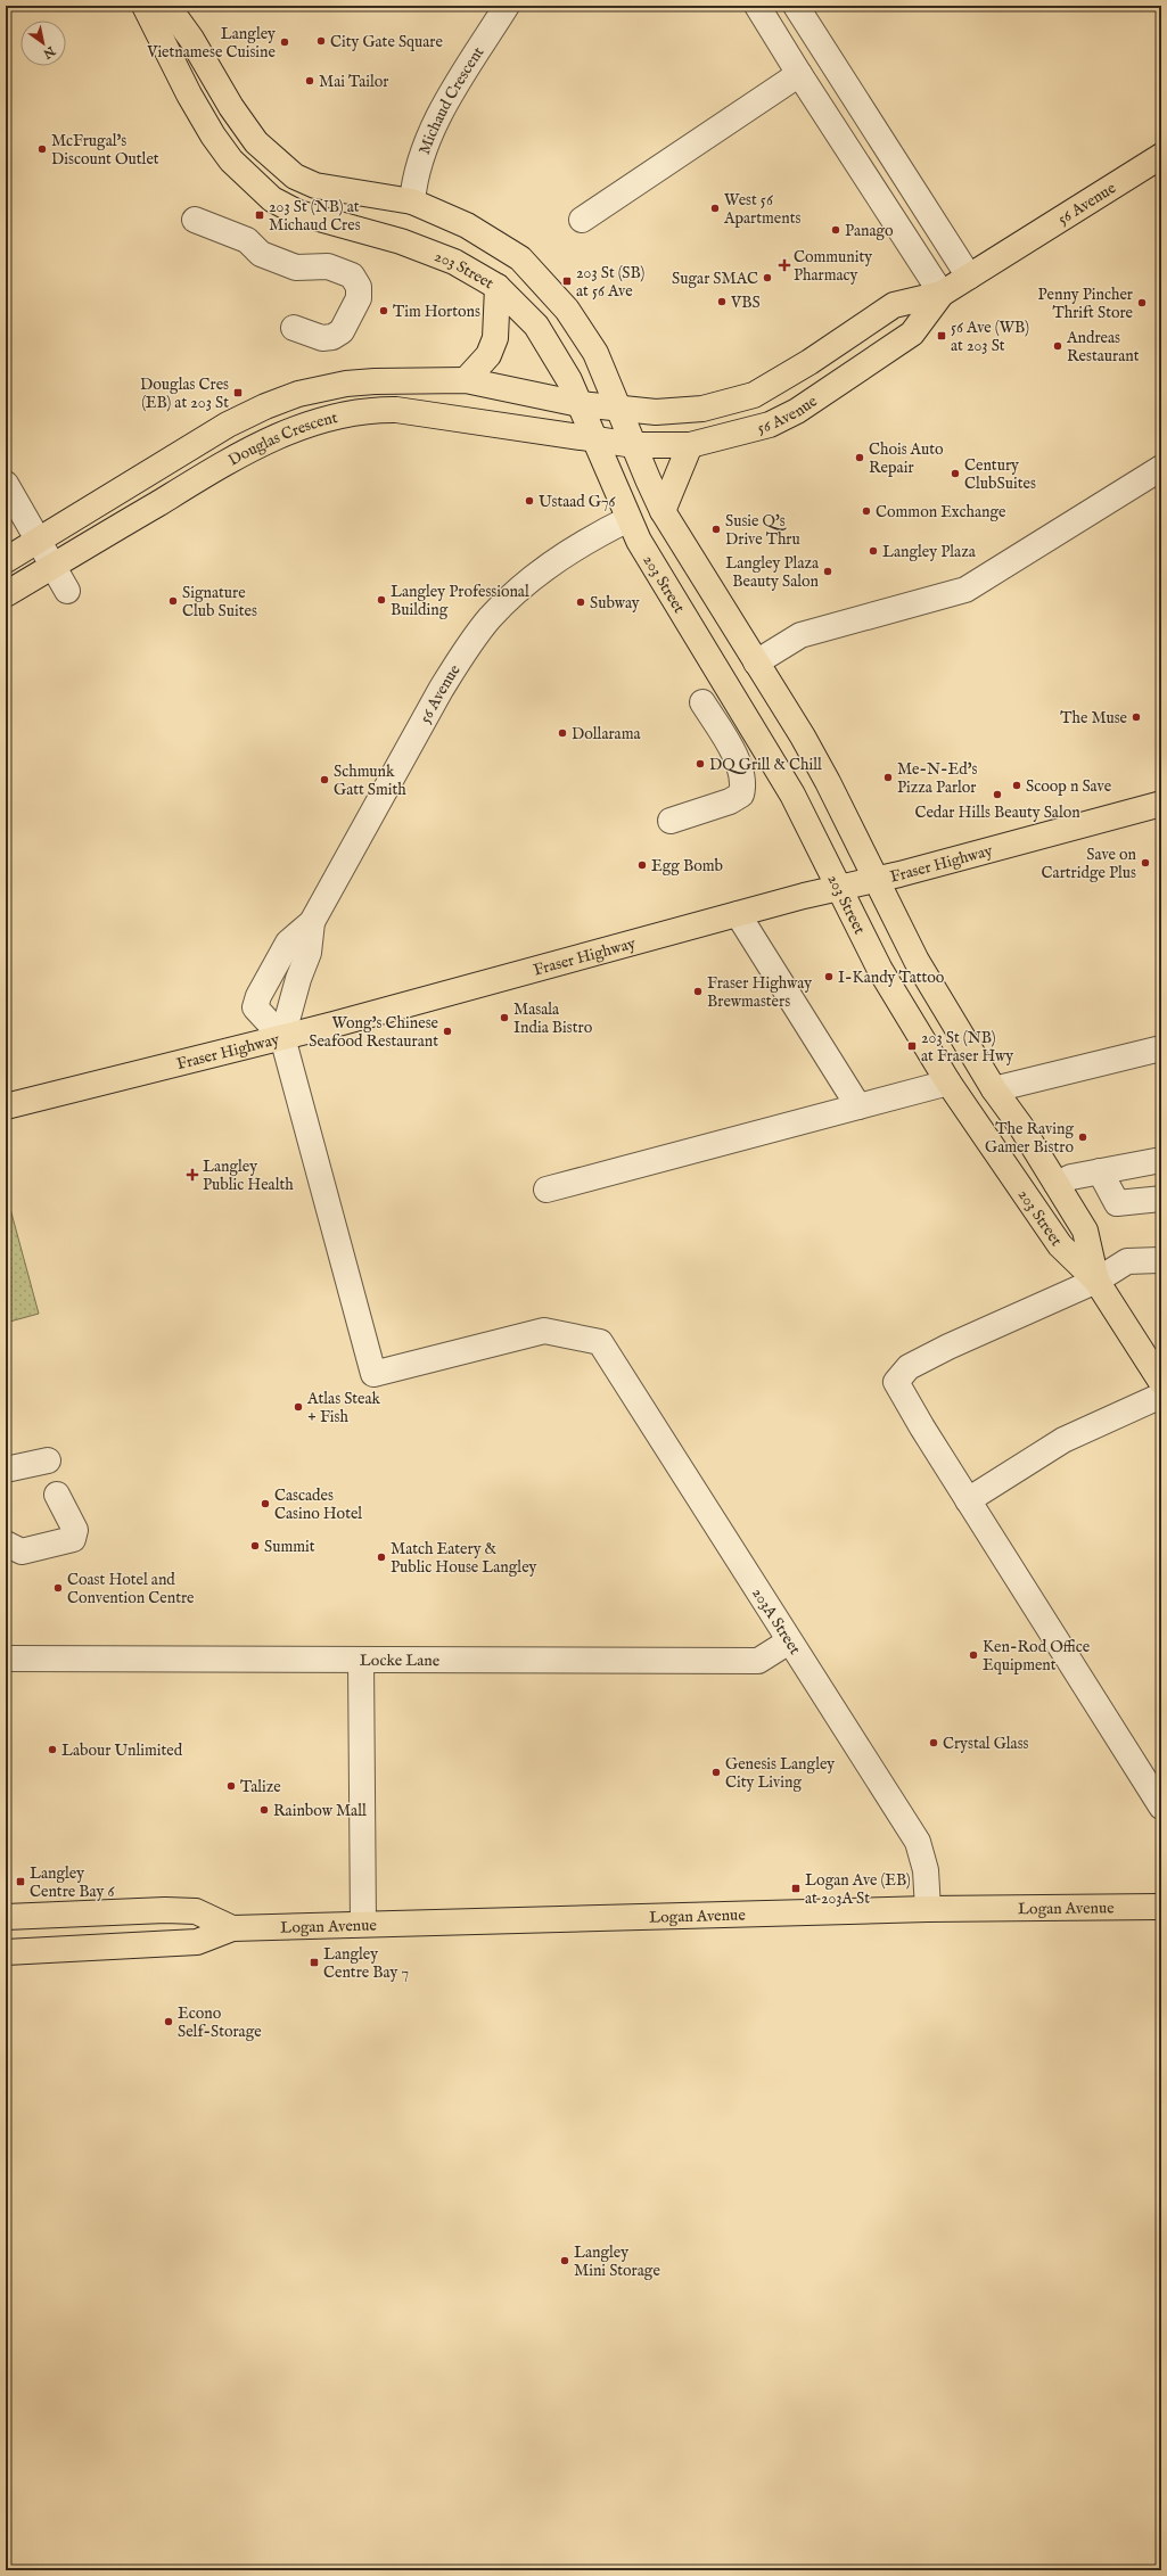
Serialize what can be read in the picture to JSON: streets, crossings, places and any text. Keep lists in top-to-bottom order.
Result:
{
  "streets": {
    "main road": [
      "56 Avenue",
      "203 Street",
      "Douglas Crescent",
      "Fraser Highway",
      "Logan Avenue"
    ],
    "street": ["Michaud Crescent", "203A Street", "Locke Lane"]
  },
  "crossings": [
    ["Michaud Crescent", "203 Street"],
    ["56 Avenue", "203 Street"],
    ["56 Avenue", "Douglas Crescent"],
    ["56 Avenue", "Fraser Highway"],
    ["56 Avenue", "203A Street"],
    ["203 Street", "Douglas Crescent"],
    ["203 Street", "Fraser Highway"],
    ["Fraser Highway", "203A Street"],
    ["203A Street", "Locke Lane"],
    ["203A Street", "Logan Avenue"]
  ],
  "places": {
    "other": [
      "City Gate Square",
      "Langley Vietnamese Cuisine",
      "Mai Tailor",
      "McFrugal's Discount Outlet",
      "West 56 Apartments",
      "Panago",
      "Sugar SMAC",
      "VBS",
      "Penny Pincher Thrift Store",
      "Tim Hortons",
      "Andreas Restaurant",
      "Chois Auto Repair",
      "Century ClubSuites",
      "Ustaad G76",
      "Common Exchange",
      "Susie Q's Drive Thru",
      "Langley Plaza",
      "Langley Plaza Beauty Salon",
      "Langley Professional Building",
      "Signature Club Suites",
      "Subway",
      "The Muse",
      "Dollarama",
      "DQ Grill & Chill",
      "Me-N-Ed's Pizza Parlor",
      "Schmunk Gatt Smith",
      "Scoop n Save",
      "Cedar Hills Beauty Salon",
      "Save on Cartridge Plus",
      "Egg Bomb",
      "I-Kandy Tattoo",
      "Fraser Highway Brewmasters",
      "Masala India Bistro",
      "Wong's Chinese Seafood Restaurant",
      "The Raving Gamer Bistro",
      "Atlas Steak + Fish",
      "Cascades Casino Hotel",
      "Summit",
      "Match Eatery & Public House Langley",
      "Coast Hotel and Convention Centre",
      "Ken-Rod Office Equipment",
      "Crystal Glass",
      "Labour Unlimited",
      "Genesis Langley City Living",
      "Talize",
      "Rainbow Mall",
      "Econo Self-Storage",
      "Langley Mini Storage"
    ],
    "transit": [
      "203 St (NB) at Michaud Cres",
      "203 St (SB) at 56 Ave",
      "56 Ave (WB) at 203 St",
      "Douglas Cres (EB) at 203 St",
      "203 St (NB) at Fraser Hwy",
      "Langley Centre Bay 6",
      "Logan Ave (EB) at 203A St",
      "Langley Centre Bay 7"
    ],
    "health": ["Community Pharmacy", "Langley Public Health"]
  },
  "north": "bottom right"
}
